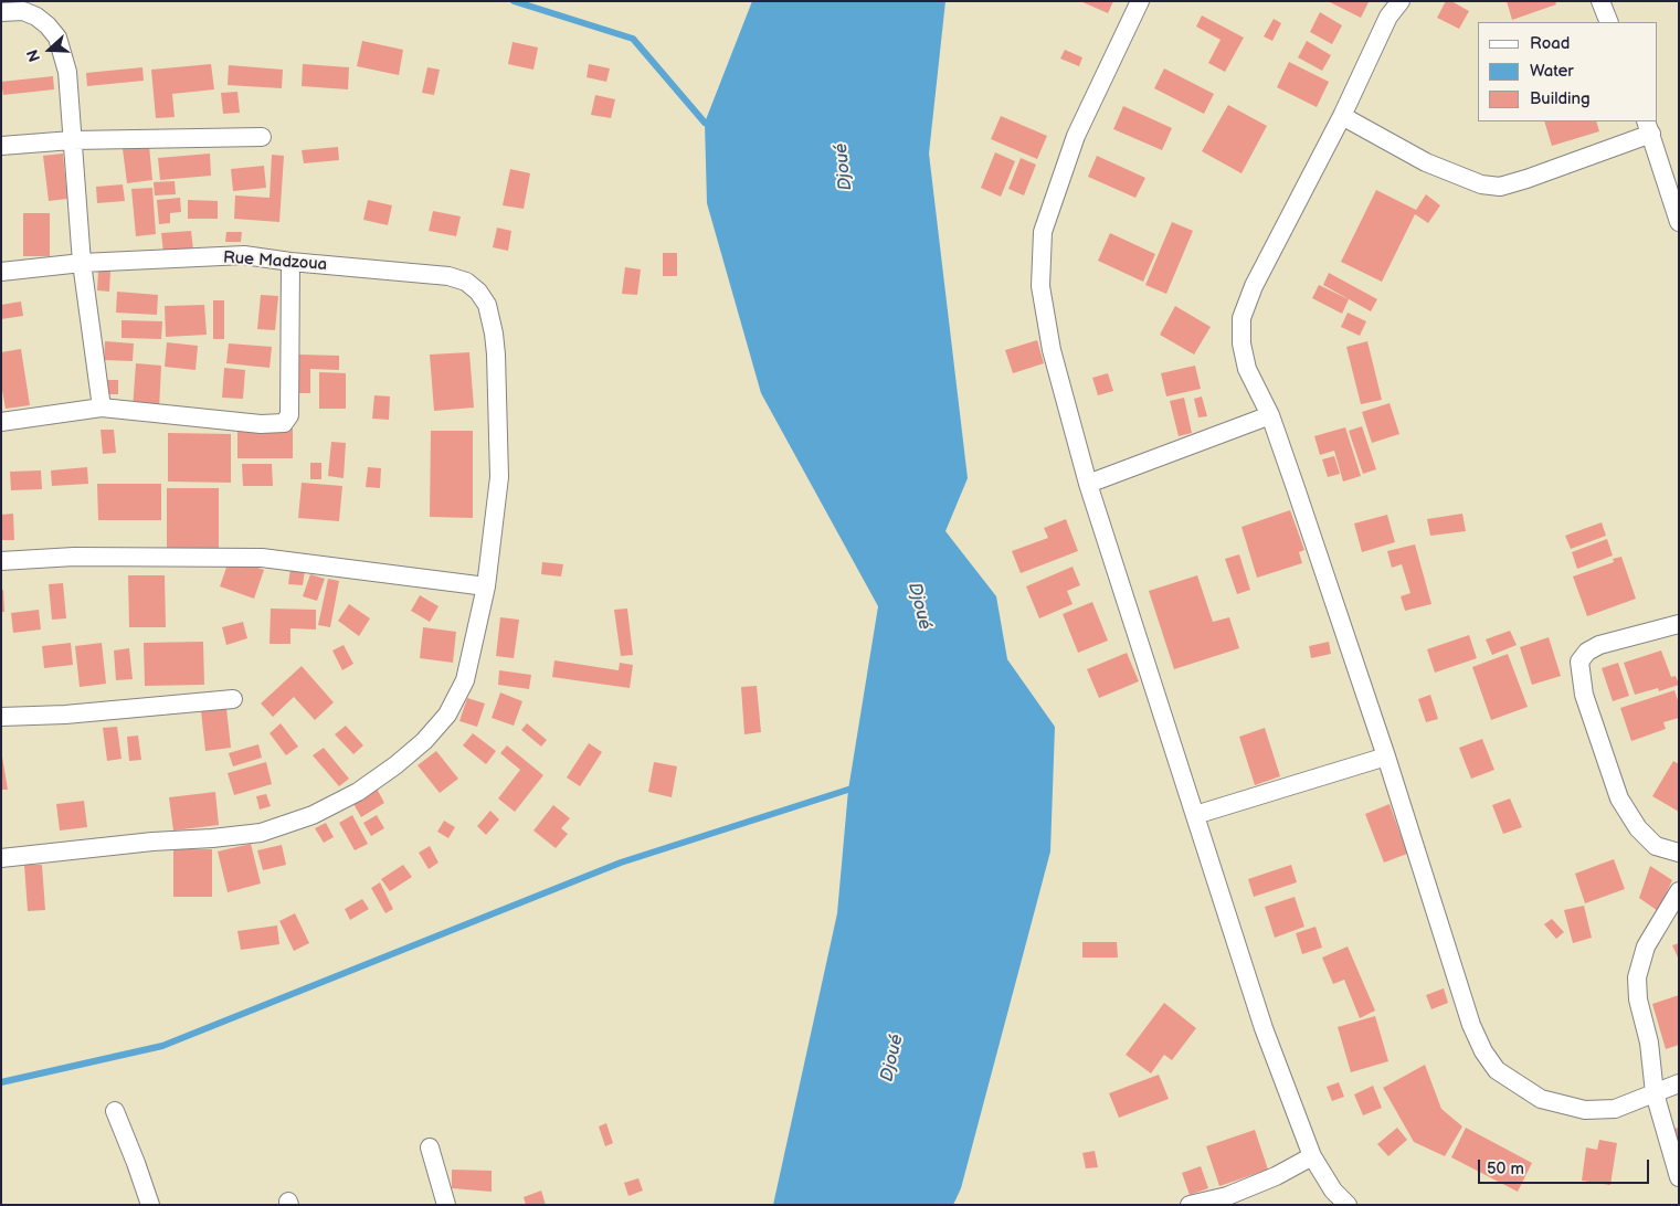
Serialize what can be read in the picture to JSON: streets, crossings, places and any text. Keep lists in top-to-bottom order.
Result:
{
  "streets": {
    "street": ["Rue Madzoua"]
  },
  "water": ["Djoué"],
  "legend": ["Road", "Water", "Building"],
  "scale_bar": "50 m",
  "north": "left"
}
